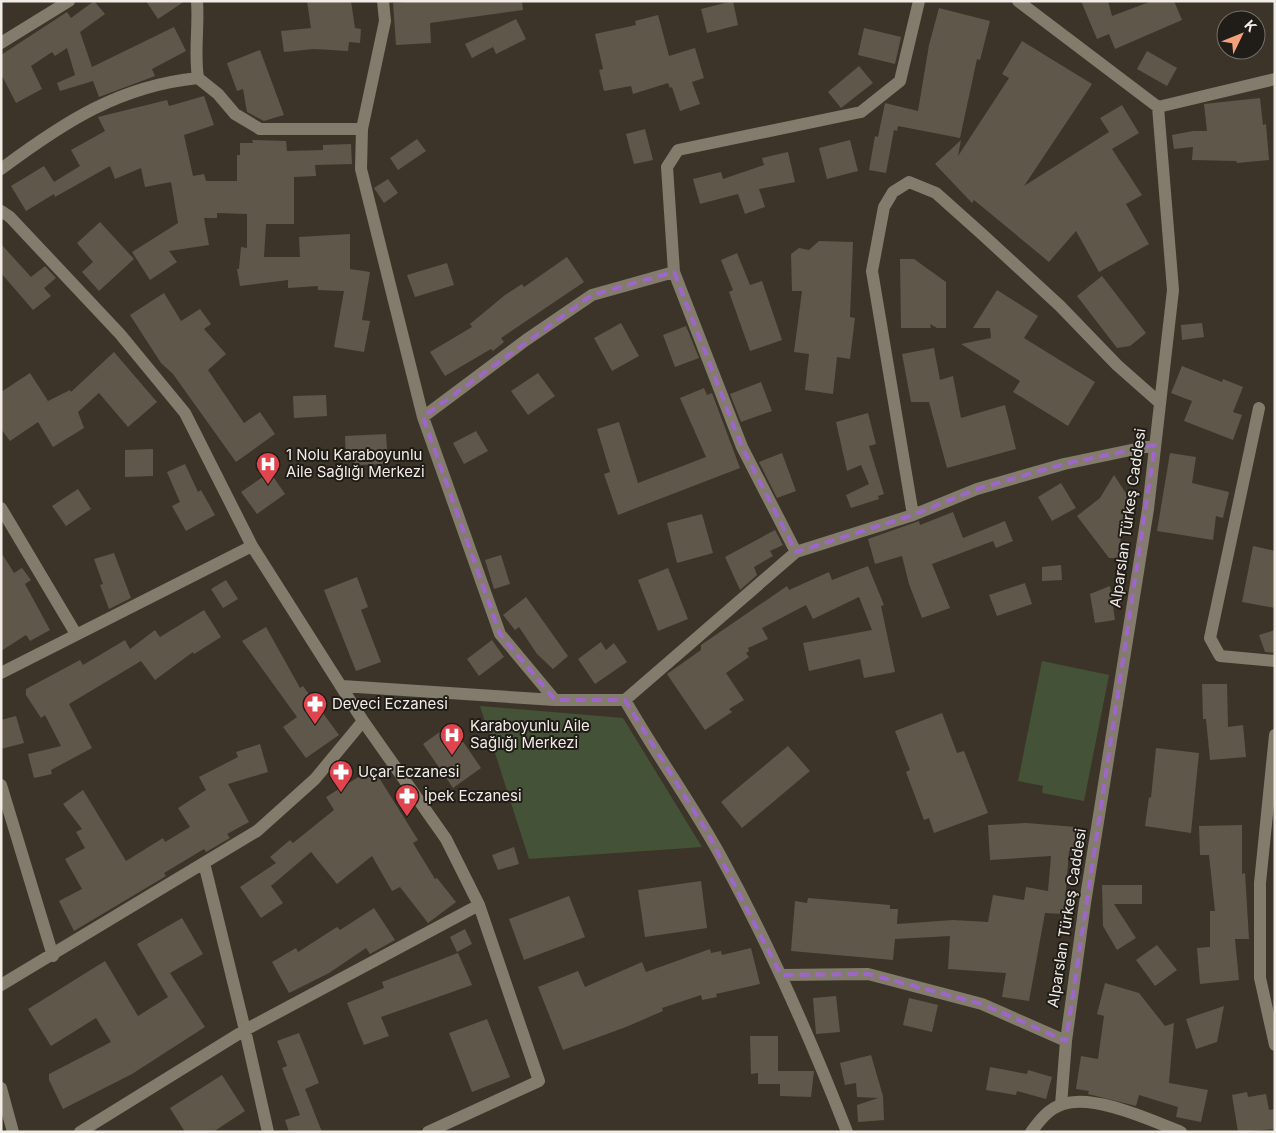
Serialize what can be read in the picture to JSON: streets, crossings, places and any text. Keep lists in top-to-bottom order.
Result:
{
  "streets": {
    "street": ["Alparslan Türkeş Caddesi"]
  },
  "places": {
    "hospital": ["1 Nolu Karaboyunlu Aile Sağlığı Merkezi", "Karaboyunlu Aile Sağlığı Merkezi"],
    "pharmacy": ["Deveci Eczanesi", "Uçar Eczanesi", "İpek Eczanesi"]
  },
  "north": "top right"
}
